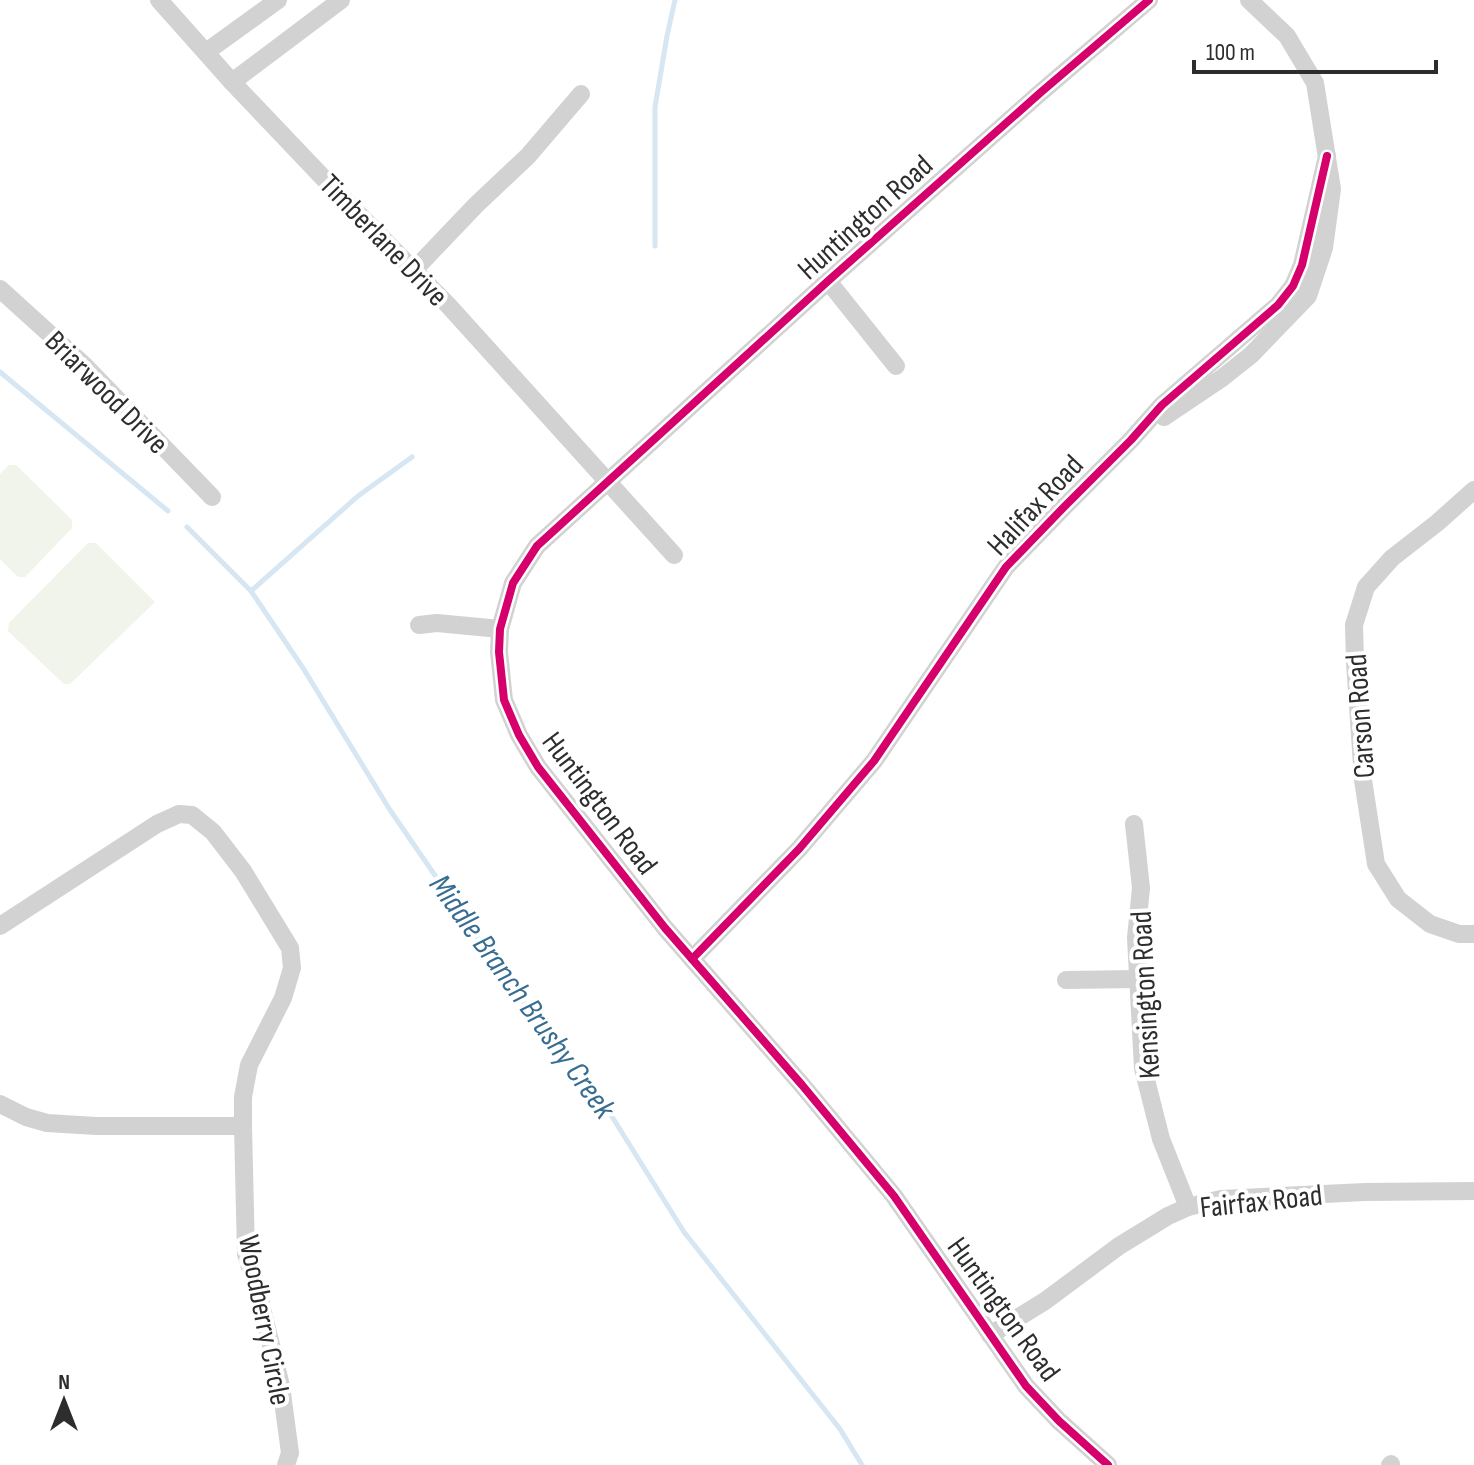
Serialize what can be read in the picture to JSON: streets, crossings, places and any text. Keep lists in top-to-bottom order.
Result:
{
  "streets": {
    "street": [
      "Huntington Road",
      "Timberlane Drive",
      "Briarwood Drive",
      "Halifax Road",
      "Carson Road",
      "Kensington Road",
      "Fairfax Road",
      "Woodberry Circle"
    ]
  },
  "crossings": [
    ["Huntington Road", "Timberlane Drive"],
    ["Huntington Road", "Halifax Road"],
    ["Huntington Road", "Fairfax Road"],
    ["Kensington Road", "Fairfax Road"]
  ],
  "water": ["Middle Branch Brushy Creek"],
  "scale_bar": "100 m",
  "north": "top"
}
